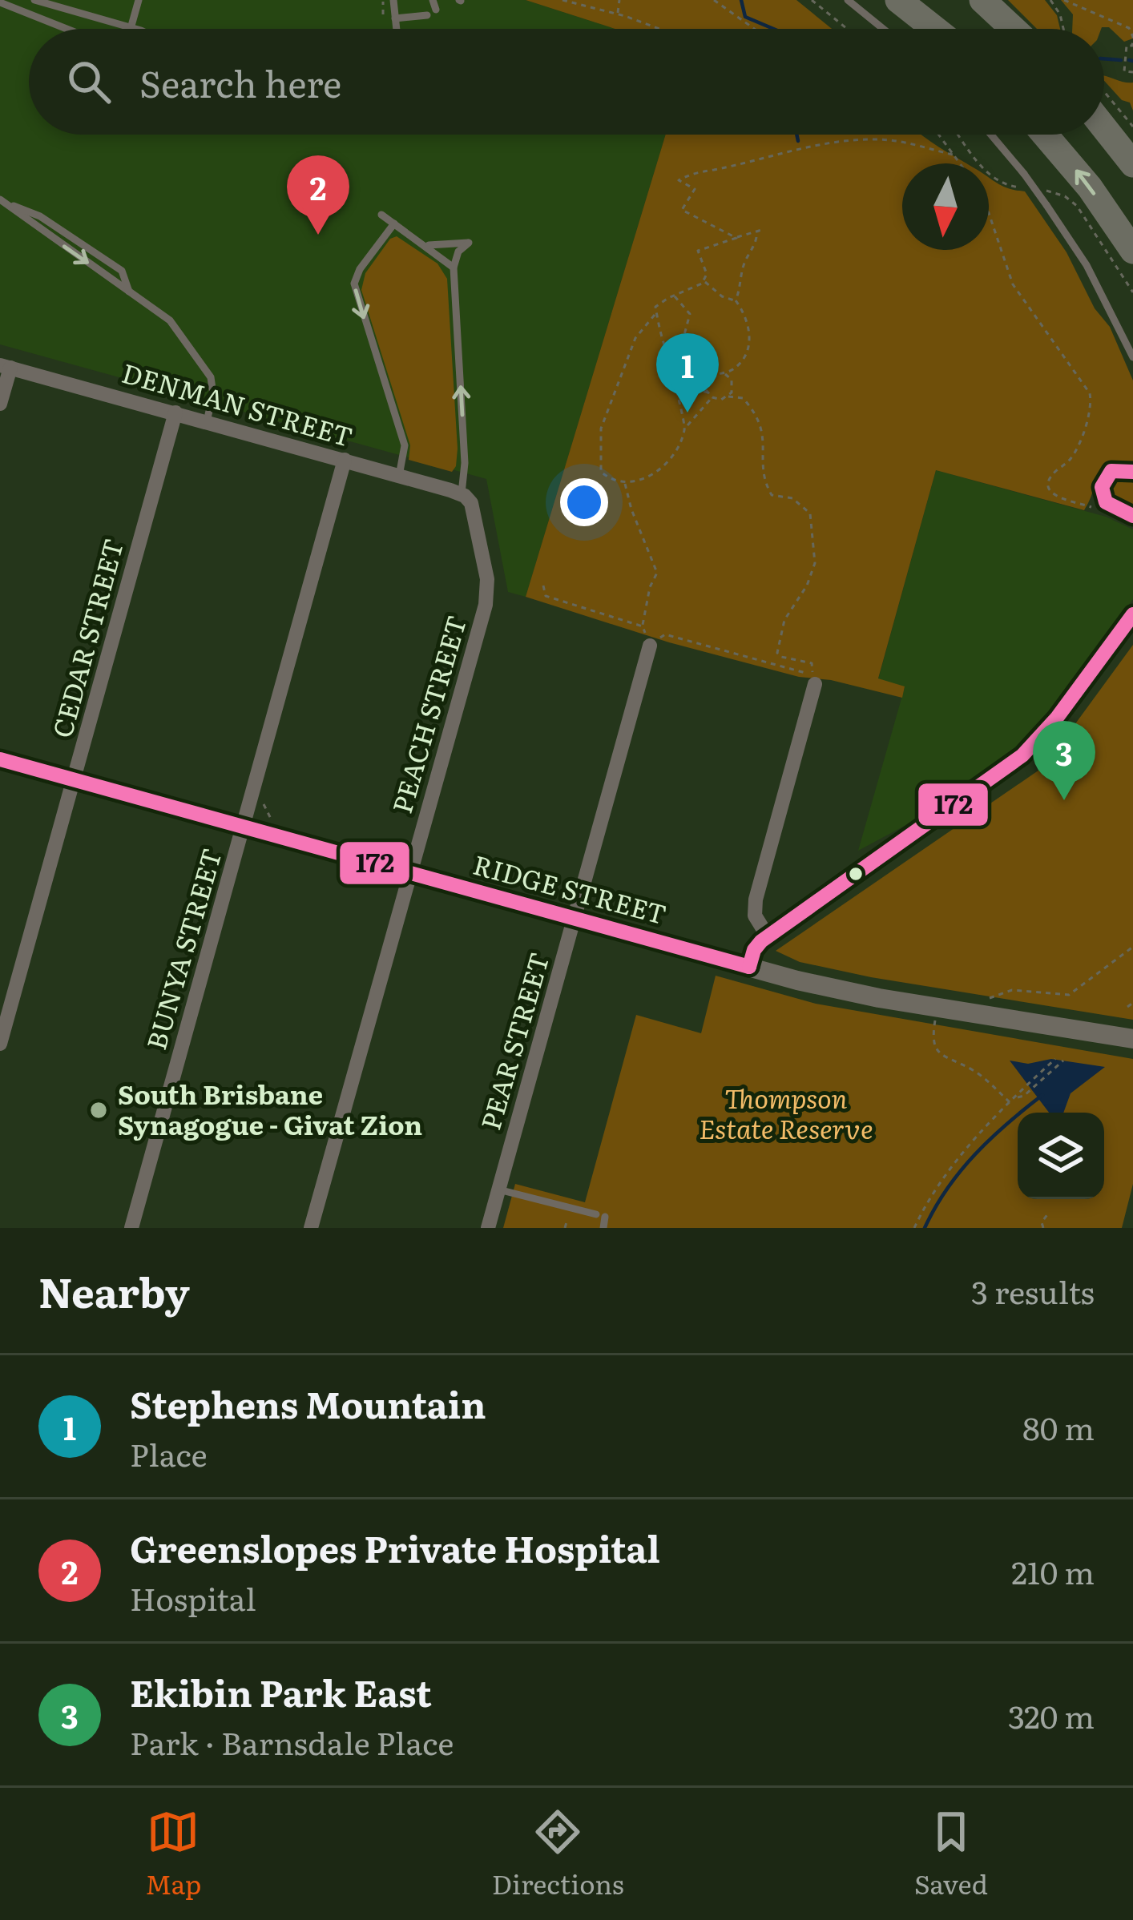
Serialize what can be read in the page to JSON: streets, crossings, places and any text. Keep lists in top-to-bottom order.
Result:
{
  "streets": {
    "street": [
      "DENMAN STREET",
      "CEDAR STREET",
      "PEACH STREET",
      "RIDGE STREET",
      "BUNYA STREET",
      "PEAR STREET"
    ]
  },
  "crossings": [
    ["DENMAN STREET", "CEDAR STREET"],
    ["DENMAN STREET", "PEACH STREET"],
    ["DENMAN STREET", "BUNYA STREET"],
    ["CEDAR STREET", "RIDGE STREET"],
    ["PEACH STREET", "RIDGE STREET"],
    ["RIDGE STREET", "BUNYA STREET"],
    ["RIDGE STREET", "PEAR STREET"]
  ],
  "parks": ["Thompson Estate Reserve"],
  "places": ["South Brisbane Synagogue - Givat Zion"],
  "lines": ["transit line 172"],
  "north": "bottom",
  "page": {
    "search": "Search here",
    "pins": ["2", "1", "3"],
    "heading": ["Nearby", "3 results"],
    "list": [
      {
        "mark": "1",
        "name": "Stephens Mountain",
        "note": "Place",
        "value": "80 m"
      },
      {
        "mark": "2",
        "name": "Greenslopes Private Hospital",
        "note": "Hospital",
        "value": "210 m"
      },
      {
        "mark": "3",
        "name": "Ekibin Park East",
        "note": "Park · Barnsdale Place",
        "value": "320 m"
      }
    ],
    "nav": ["Map", "Directions", "Saved"]
  }
}
